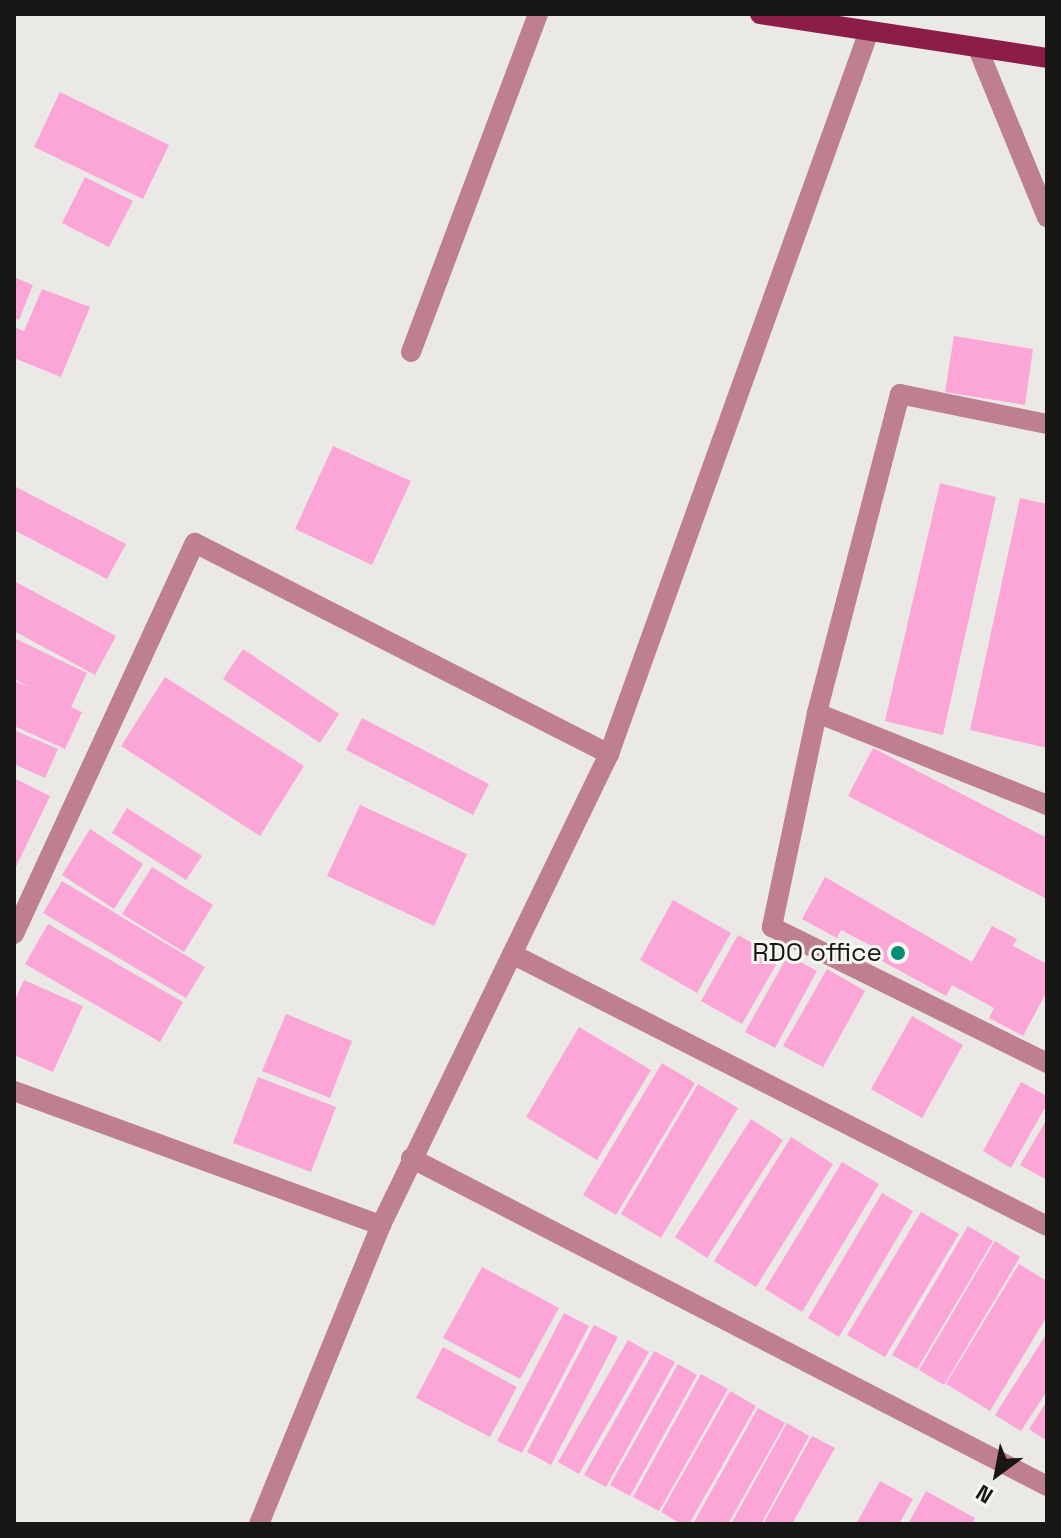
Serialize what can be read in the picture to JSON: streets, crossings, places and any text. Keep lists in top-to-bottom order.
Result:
{
  "places": ["RDO office"],
  "north": "bottom left"
}
